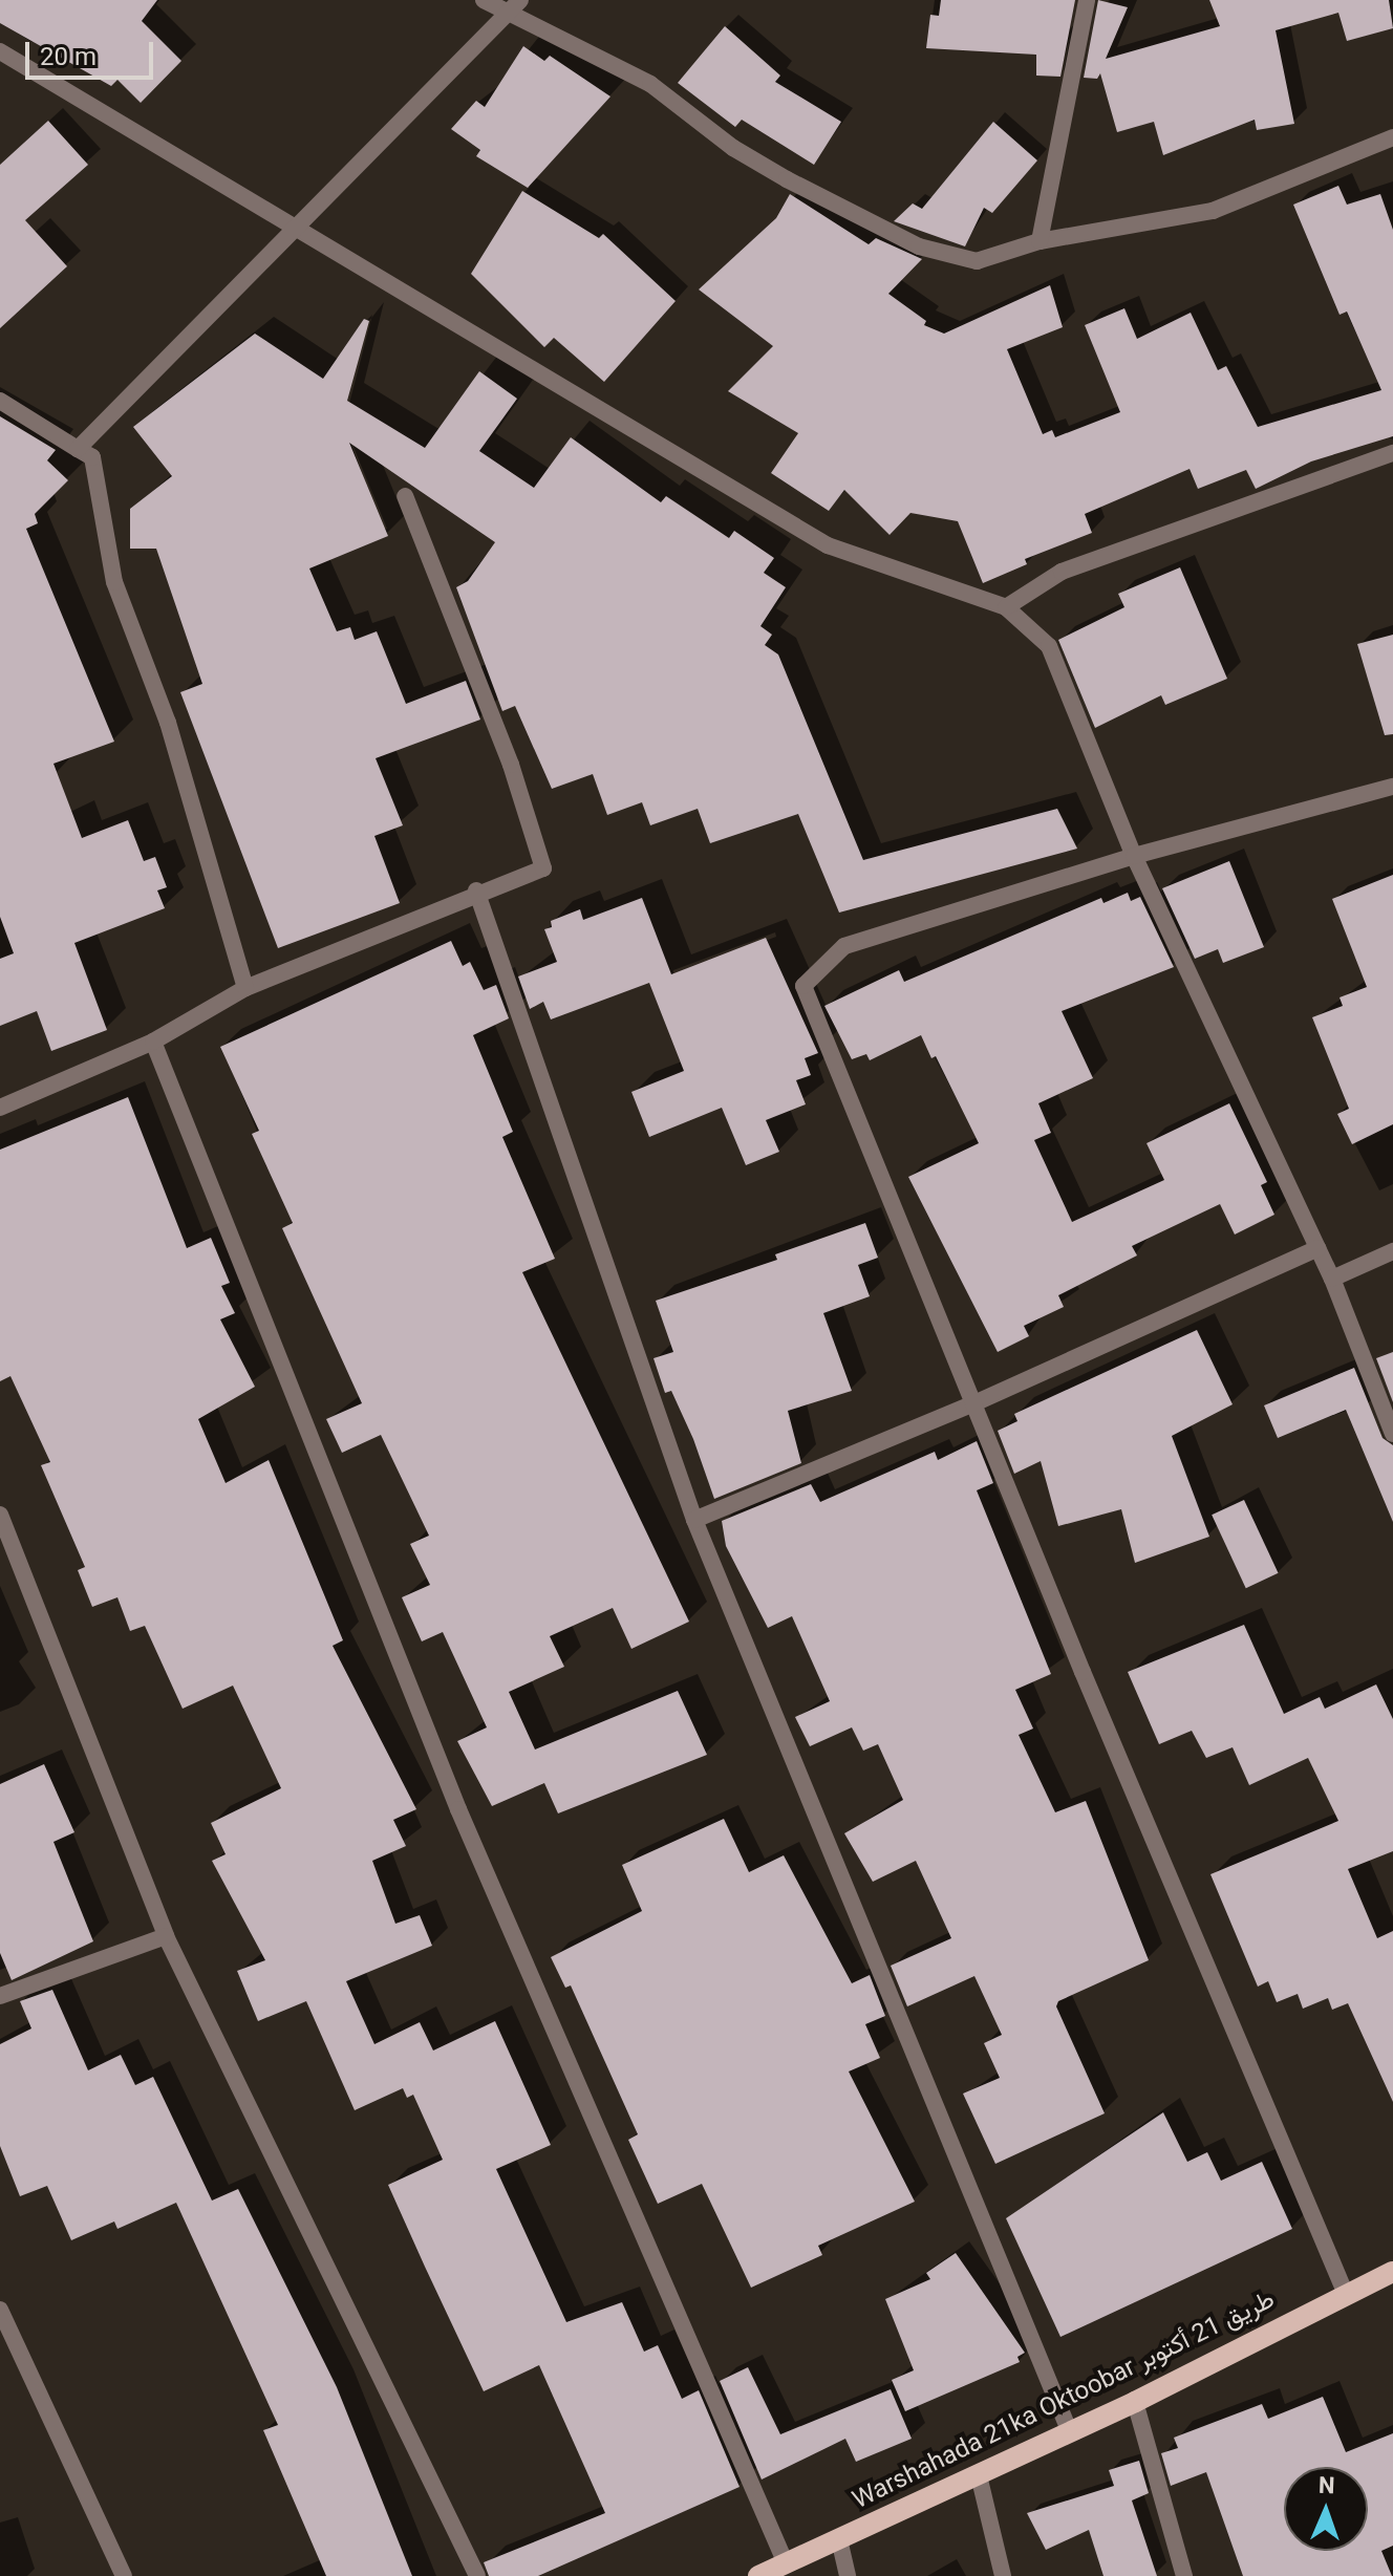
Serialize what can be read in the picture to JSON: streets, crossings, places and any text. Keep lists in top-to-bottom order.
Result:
{
  "streets": {
    "main road": ["Warshahada 21ka Oktoobar طريق 21 أكتوبر"]
  },
  "scale_bar": "20 m",
  "north": "top"
}
